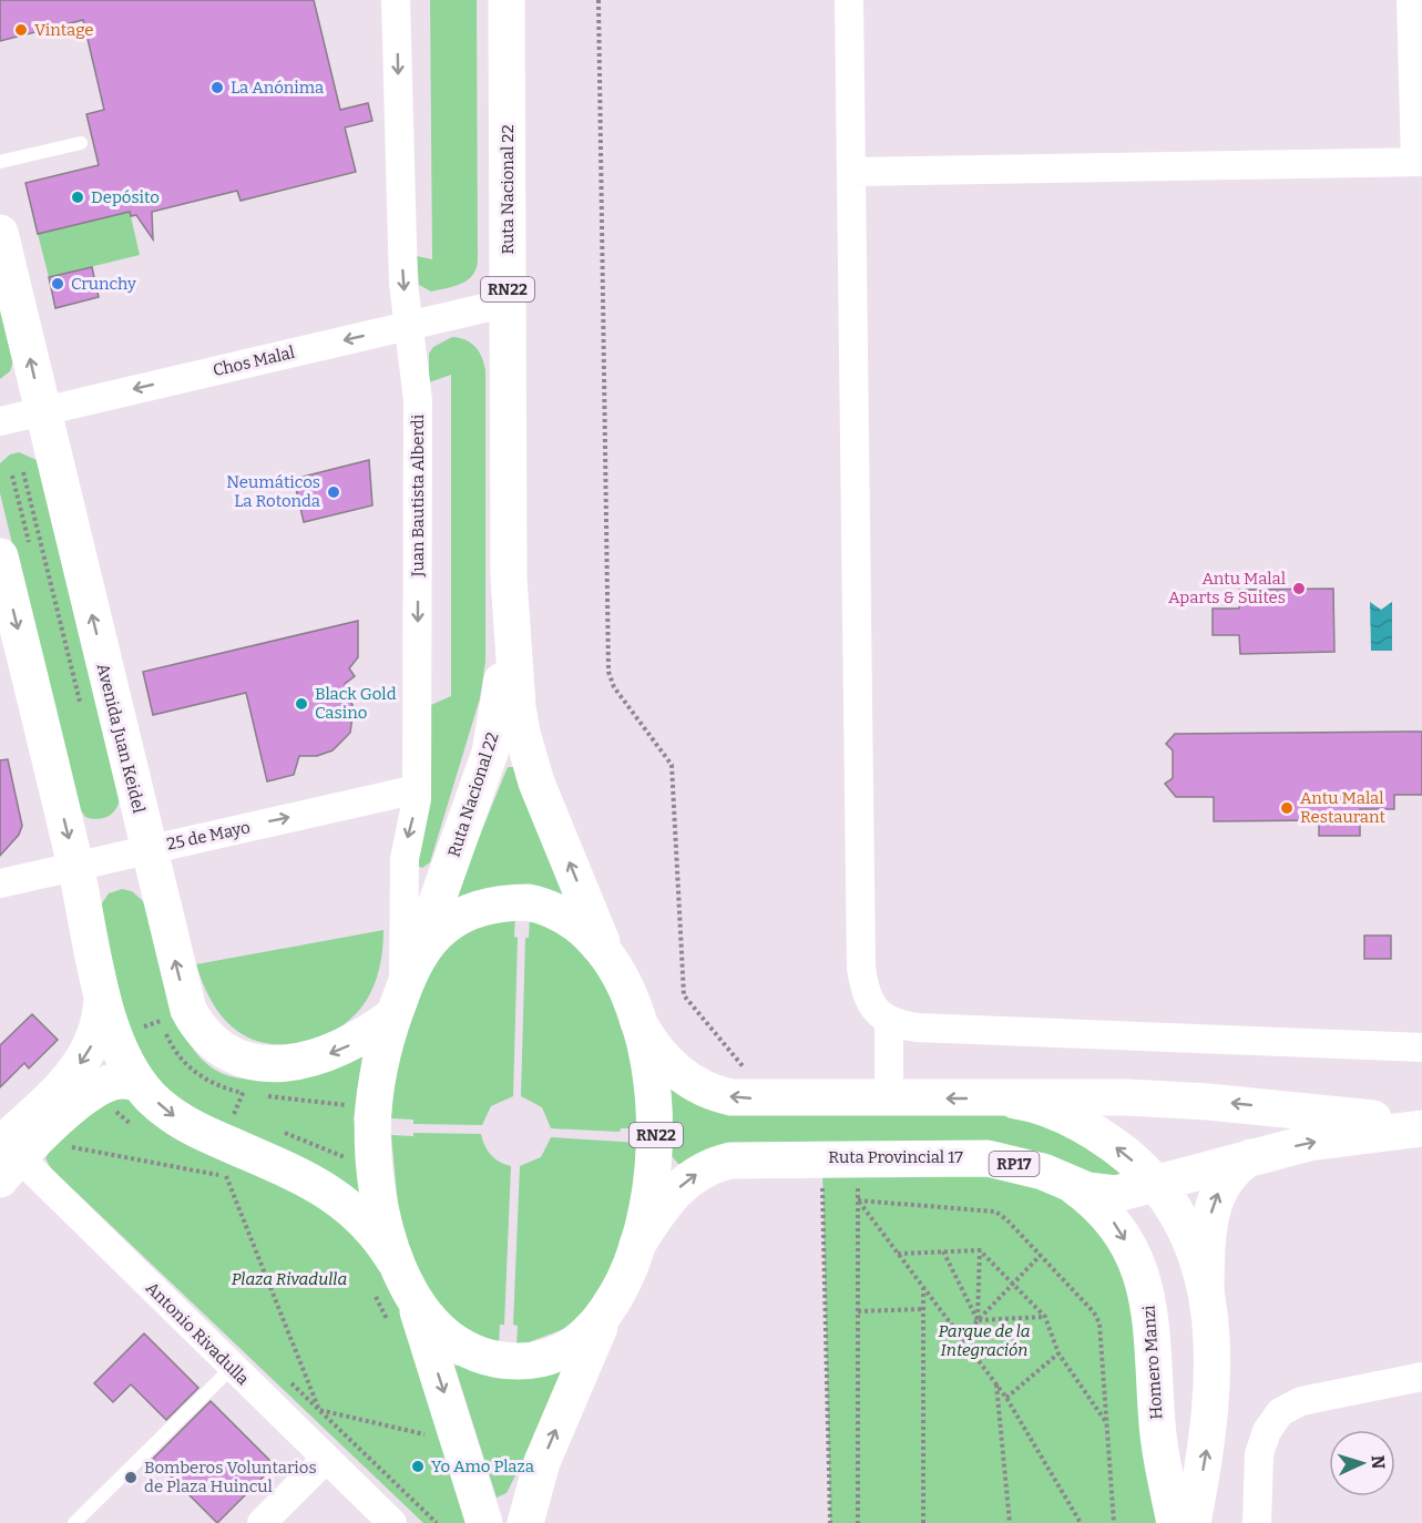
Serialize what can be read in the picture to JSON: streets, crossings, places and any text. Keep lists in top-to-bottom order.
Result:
{
  "streets": {
    "main road": [
      "Ruta Nacional 22",
      "RN22",
      "Avenida Juan Keidel",
      "Ruta Provincial 17",
      "RP17",
      "Homero Manzi"
    ],
    "street": [
      "Chos Malal",
      "Juan Bautista Alberdi",
      "25 de Mayo",
      "Antonio Rivadulla"
    ]
  },
  "crossings": [
    ["Ruta Nacional 22", "RN22"],
    ["Ruta Nacional 22", "Chos Malal"],
    ["Ruta Nacional 22", "Juan Bautista Alberdi"],
    ["Ruta Nacional 22", "Avenida Juan Keidel"],
    ["RN22", "Juan Bautista Alberdi"],
    ["RN22", "Avenida Juan Keidel"],
    ["RN22", "Ruta Provincial 17"],
    ["Chos Malal", "Juan Bautista Alberdi"],
    ["Chos Malal", "Avenida Juan Keidel"],
    ["Juan Bautista Alberdi", "Avenida Juan Keidel"],
    ["Juan Bautista Alberdi", "25 de Mayo"],
    ["Avenida Juan Keidel", "25 de Mayo"],
    ["Ruta Provincial 17", "Homero Manzi"]
  ],
  "one_way": ["Chos Malal", "Juan Bautista Alberdi", "25 de Mayo"],
  "parks": ["Plaza Rivadulla", "Parque de la Integración"],
  "places": [
    "Vintage",
    "La Anónima",
    "Depósito",
    "Crunchy",
    "Neumáticos La Rotonda",
    "Antu Malal Aparts & Suites",
    "Black Gold Casino",
    "Antu Malal Restaurant",
    "Yo Amo Plaza",
    "Bomberos Voluntarios de Plaza Huincul"
  ],
  "north": "right"
}
